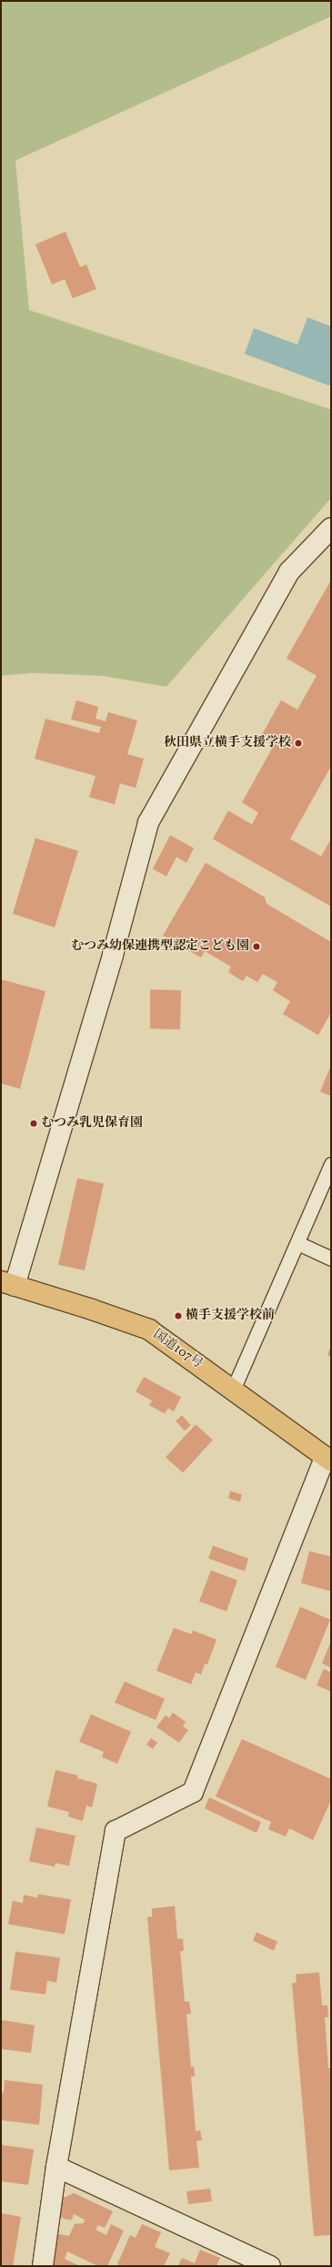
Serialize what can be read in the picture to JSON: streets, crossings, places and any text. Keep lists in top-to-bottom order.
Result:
{
  "streets": {
    "highway": ["国道107号"]
  },
  "places": [
    "秋田県立横手支援学校",
    "むつみ幼保連携型認定こども園",
    "むつみ乳児保育園",
    "横手支援学校前"
  ]
}
